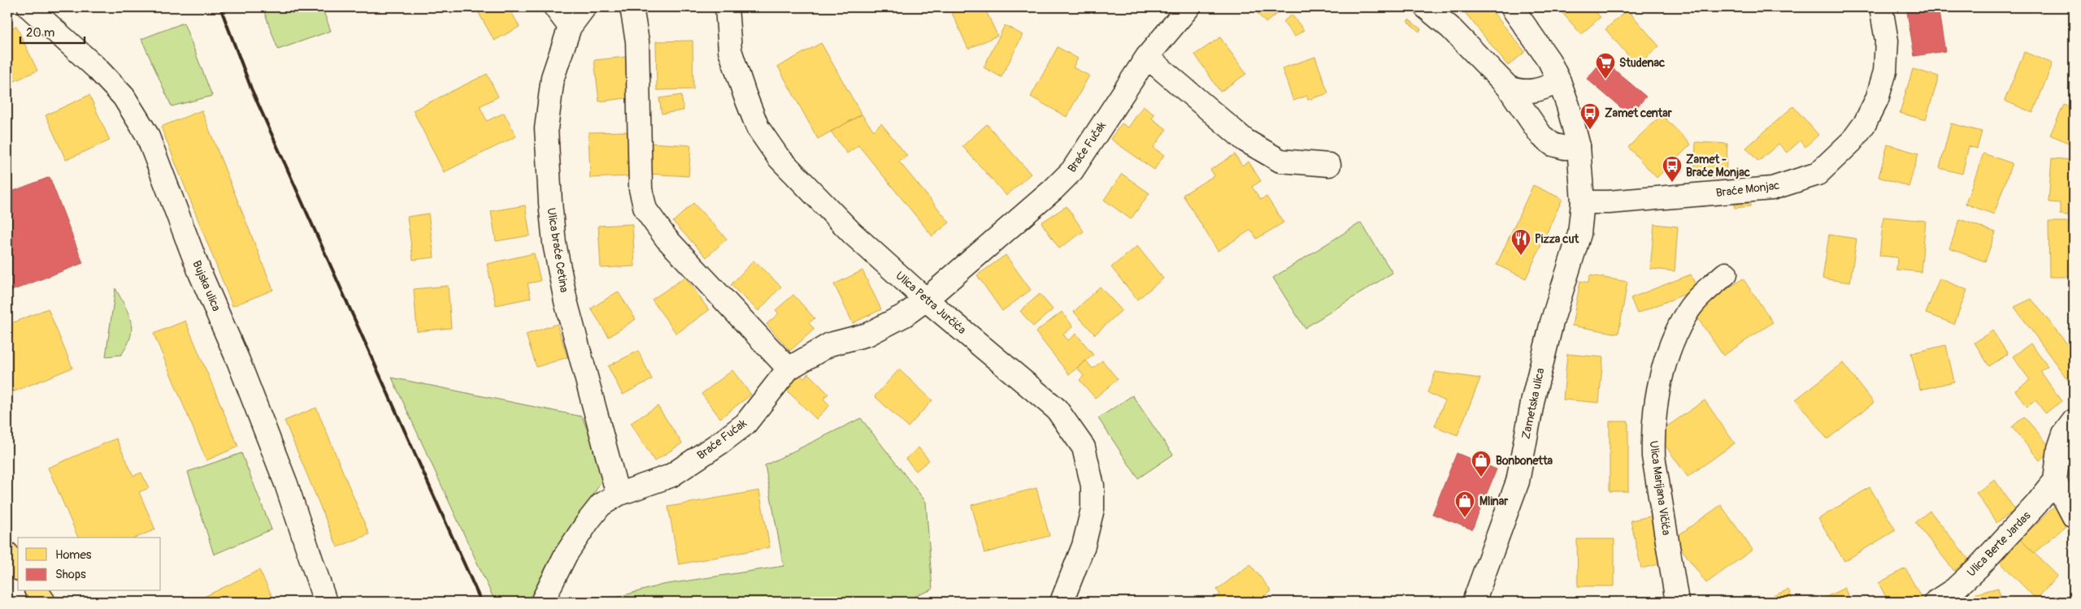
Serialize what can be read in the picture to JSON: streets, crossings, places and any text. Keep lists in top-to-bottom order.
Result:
{
  "streets": {
    "street": [
      "Braće Fučak",
      "Braće Monjac",
      "Ulica braće Cetina",
      "Bujska ulica",
      "Ulica Petra Jurčića",
      "Zametska ulica",
      "Braće Fućak",
      "Ulica Marijana Vičića",
      "Ulica Berte Jardas"
    ]
  },
  "crossings": [
    ["Braće Fučak", "Ulica Petra Jurčića"],
    ["Braće Fučak", "Braće Fućak"],
    ["Braće Monjac", "Zametska ulica"],
    ["Ulica braće Cetina", "Braće Fućak"],
    ["Ulica Petra Jurčića", "Braće Fućak"]
  ],
  "places": {
    "supermarket": ["Studenac"],
    "bus stop": ["Zamet centar", "Zamet - Braće Monjac"],
    "restaurant": ["Pizza cut"],
    "shop": ["Bonbonetta", "Mlinar"]
  },
  "legend": ["Homes", "Shops"],
  "scale_bar": "20 m"
}
